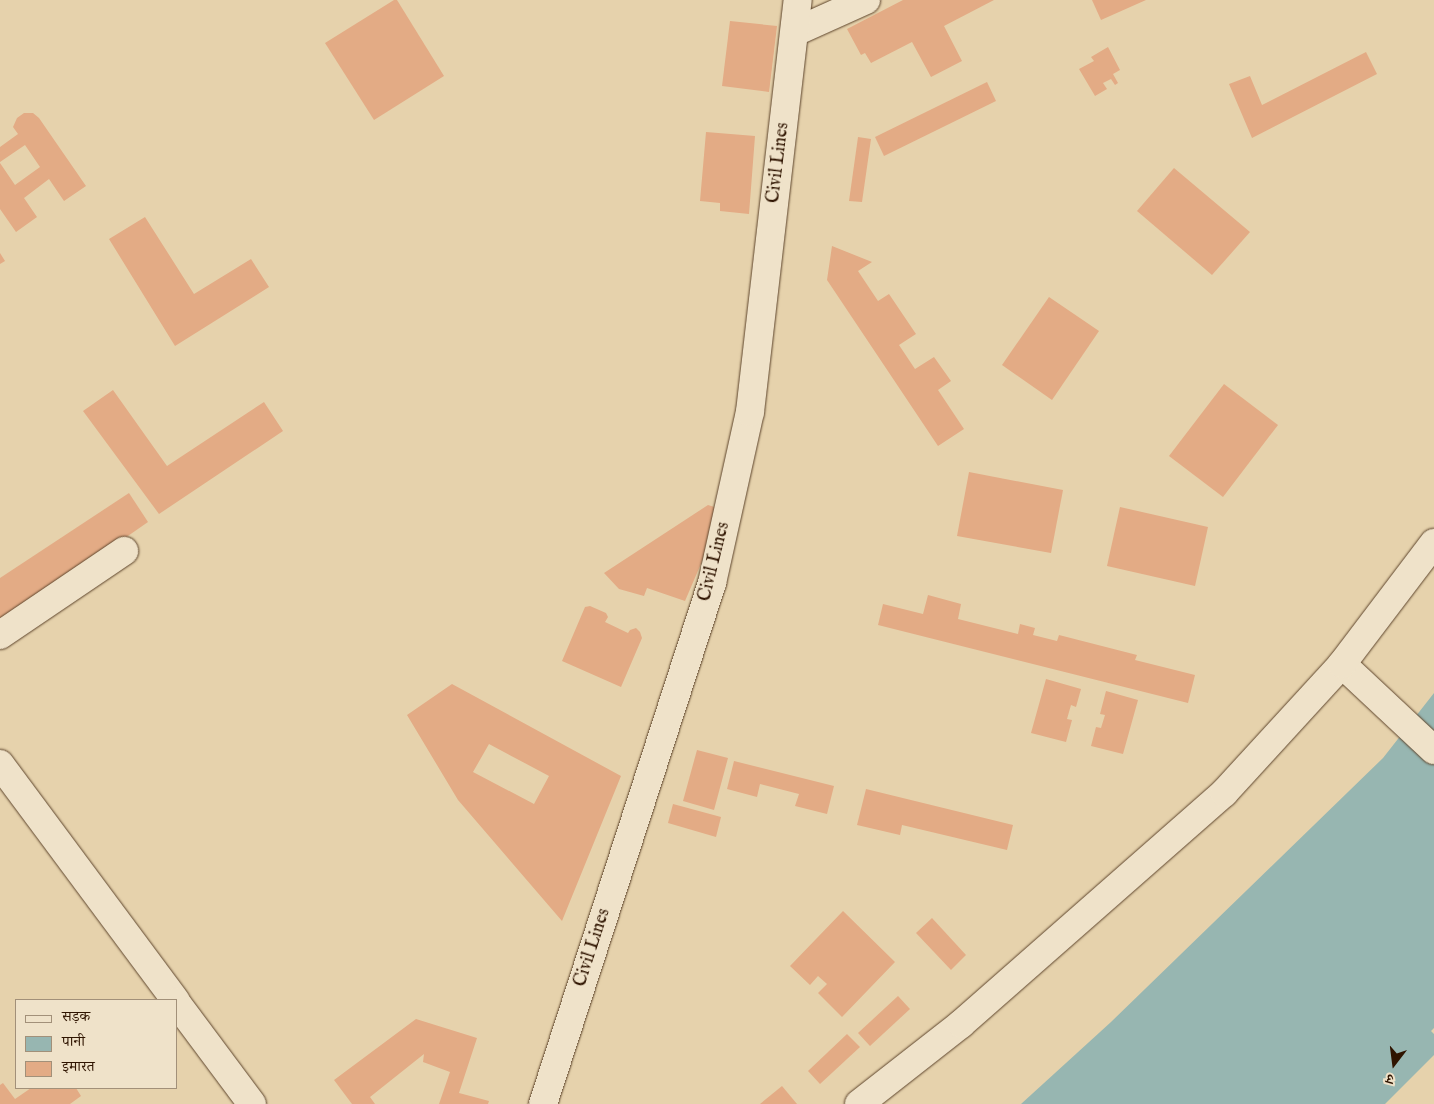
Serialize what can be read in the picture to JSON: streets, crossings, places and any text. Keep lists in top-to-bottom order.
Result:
{
  "streets": {
    "street": ["Civil Lines"]
  },
  "legend": ["सड़क", "पानी", "इमारत"],
  "north": "bottom"
}
